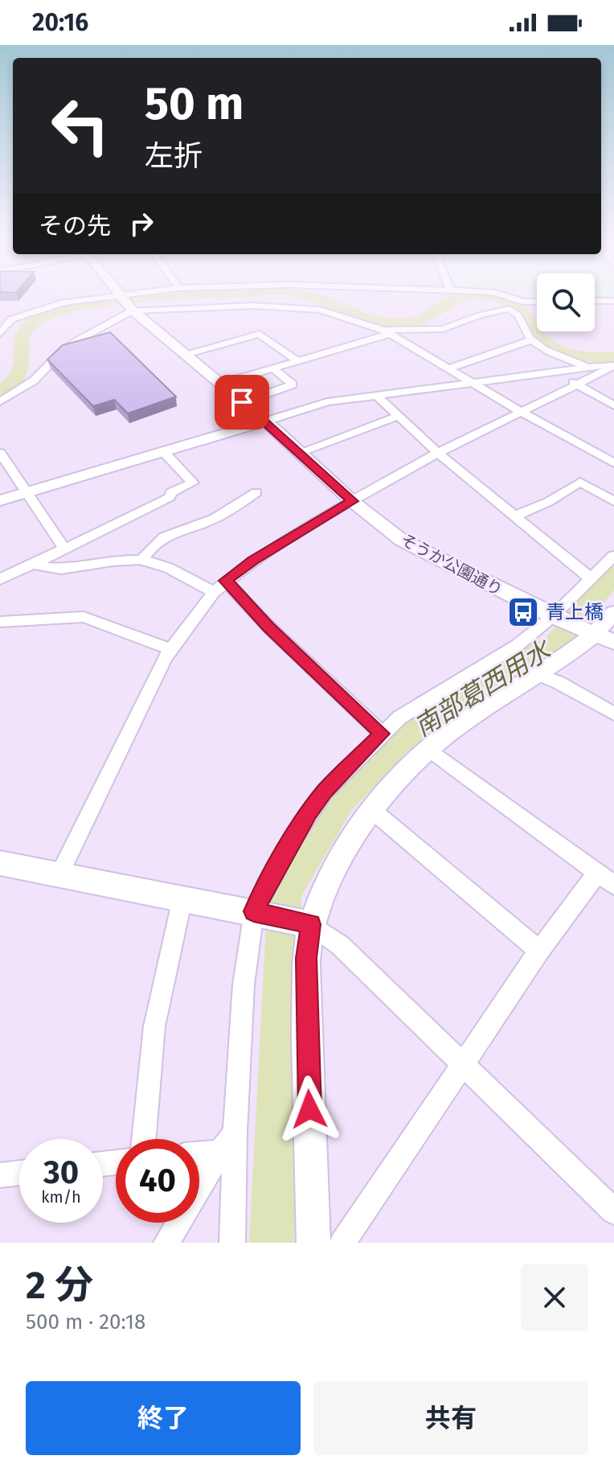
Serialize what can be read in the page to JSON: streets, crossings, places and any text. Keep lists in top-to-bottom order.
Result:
{
  "streets": {
    "street": ["そうか公園通り"]
  },
  "water": ["南部葛西用水"],
  "places": {
    "bus stop": ["青上橋"]
  },
  "page": {
    "status": "20:16",
    "turn": ["50 m", "左折"],
    "then": "その先",
    "speed": "30 km/h",
    "limit": "40",
    "heading": ["2 分", "500 m · 20:18"],
    "buttons": ["終了", "共有"]
  }
}
